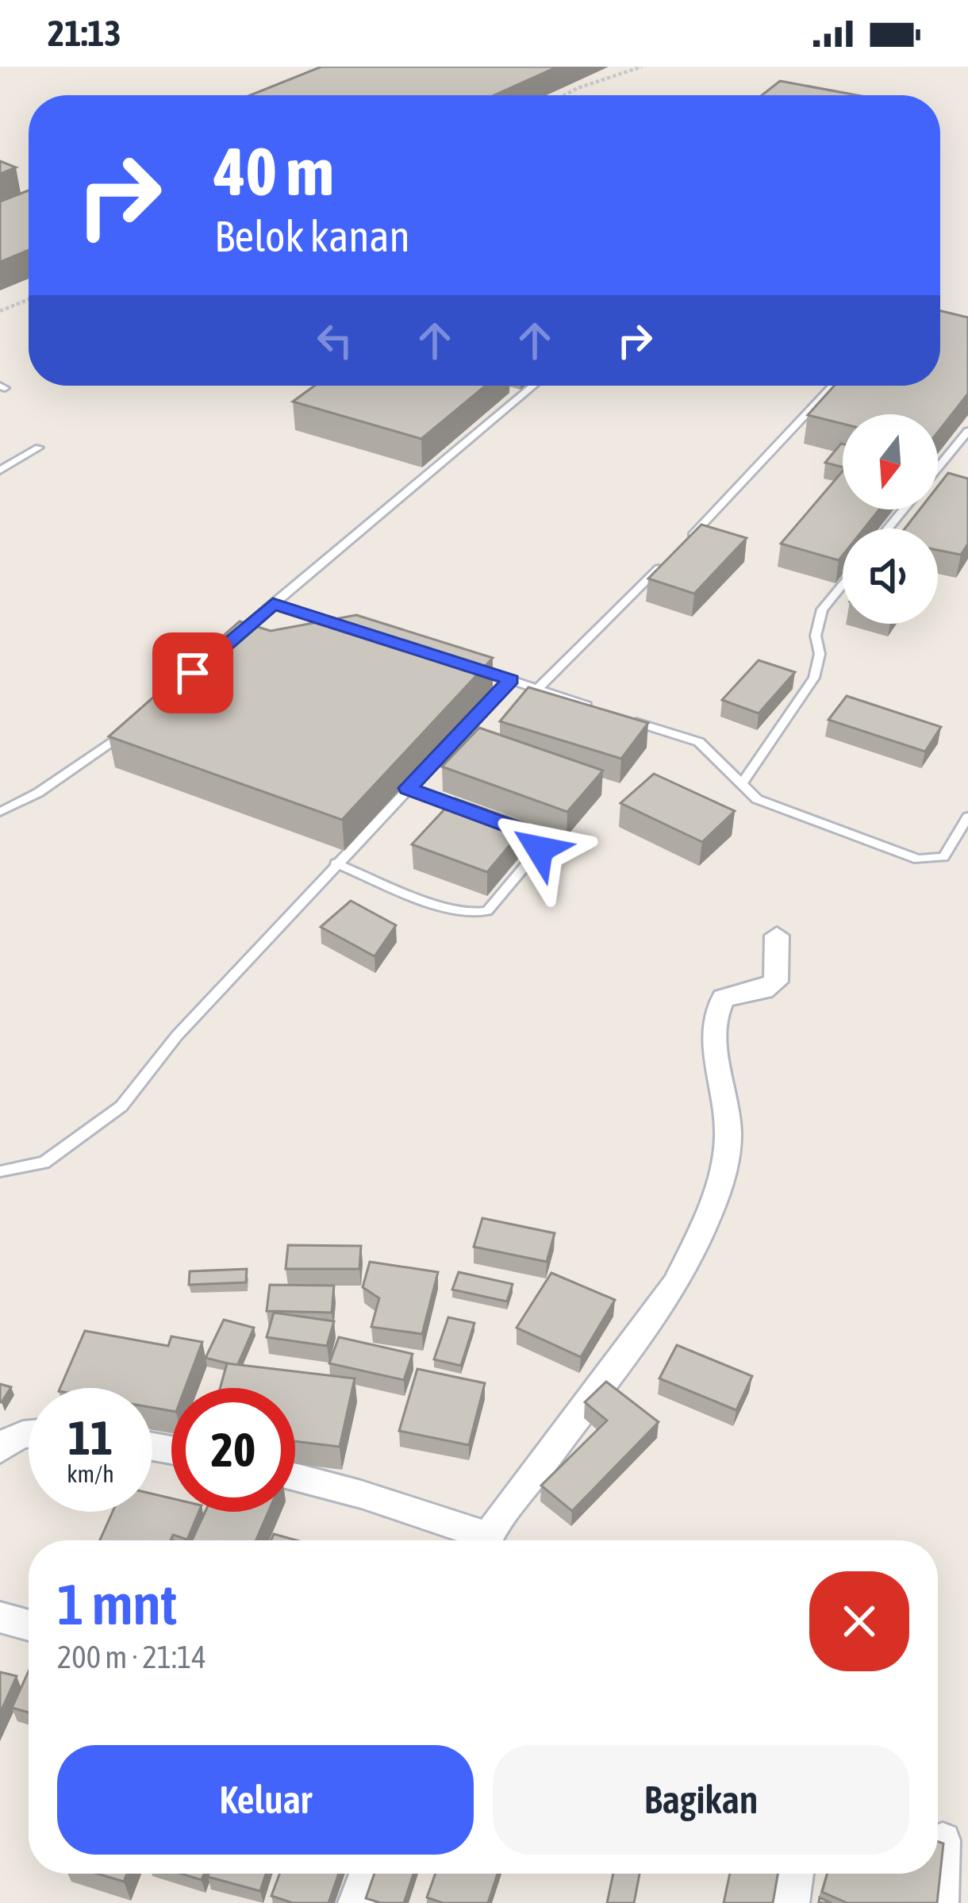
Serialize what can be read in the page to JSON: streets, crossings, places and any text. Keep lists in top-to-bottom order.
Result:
{
  "north": "bottom",
  "page": {
    "status": "21:13",
    "turn": ["40 m", "Belok kanan"],
    "speed": "11 km/h",
    "limit": "20",
    "heading": ["1 mnt", "200 m · 21:14"],
    "buttons": ["Keluar", "Bagikan"]
  }
}
